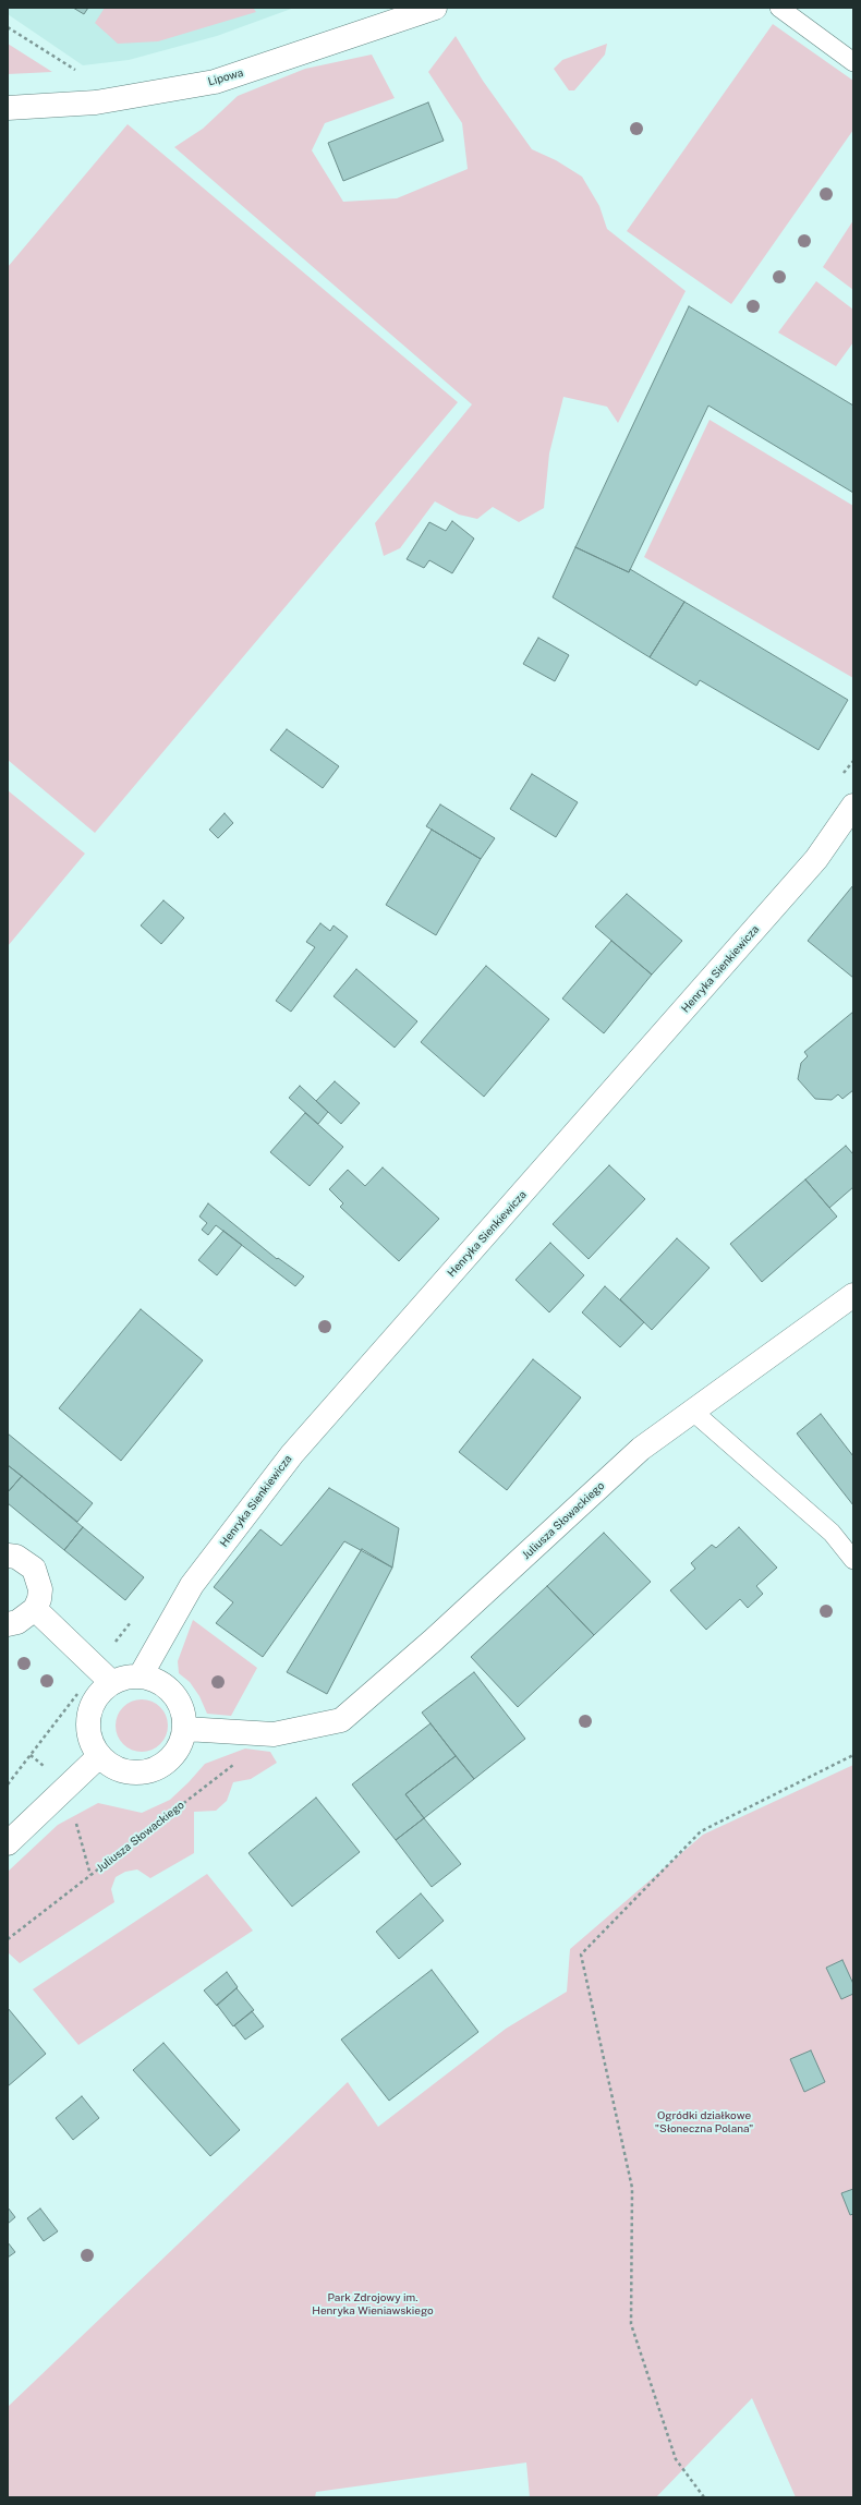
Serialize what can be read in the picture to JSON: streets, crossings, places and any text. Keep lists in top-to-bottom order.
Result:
{
  "streets": {
    "street": ["Lipowa", "Henryka Sienkiewicza", "Juliusza Słowackiego"]
  },
  "crossings": [
    ["Henryka Sienkiewicza", "Juliusza Słowackiego"]
  ],
  "parks": ["Ogródki działkowe \"Słoneczna Polana\"", "Park Zdrojowy im. Henryka Wieniawskiego"]
}
